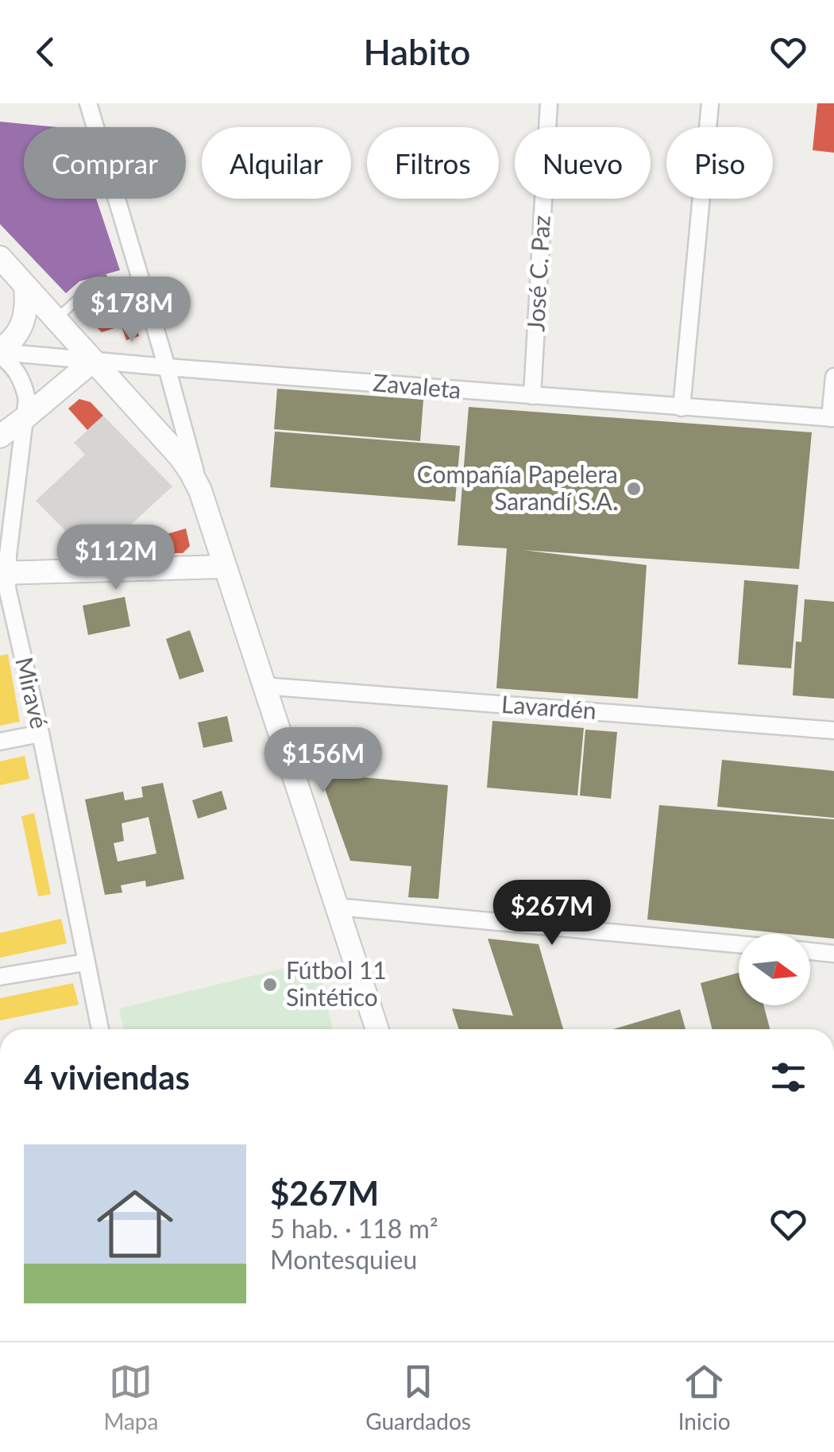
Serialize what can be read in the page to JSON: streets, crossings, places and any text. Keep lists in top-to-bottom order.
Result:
{
  "streets": {
    "street": [
      "José C. Paz",
      "Zavaleta",
      "Miravé",
      "Lavardén"
    ]
  },
  "crossings": [
    ["José C. Paz", "Zavaleta"],
    ["Zavaleta", "Miravé"]
  ],
  "places": ["Compañía Papelera Sarandí S.A.", "Fútbol 11 Sintético"],
  "north": "right",
  "page": {
    "header": "Habito",
    "chip": [
      "Comprar",
      "Alquilar",
      "Filtros",
      "Nuevo",
      "Piso"
    ],
    "price": [
      "$178M",
      "$112M",
      "$156M",
      "$267M"
    ],
    "heading": "4 viviendas",
    "list": [
      {
        "name": "$267M",
        "note": "5 hab. · 118 m² · Montesquieu"
      }
    ],
    "tabs": ["Mapa", "Guardados", "Inicio"]
  }
}
